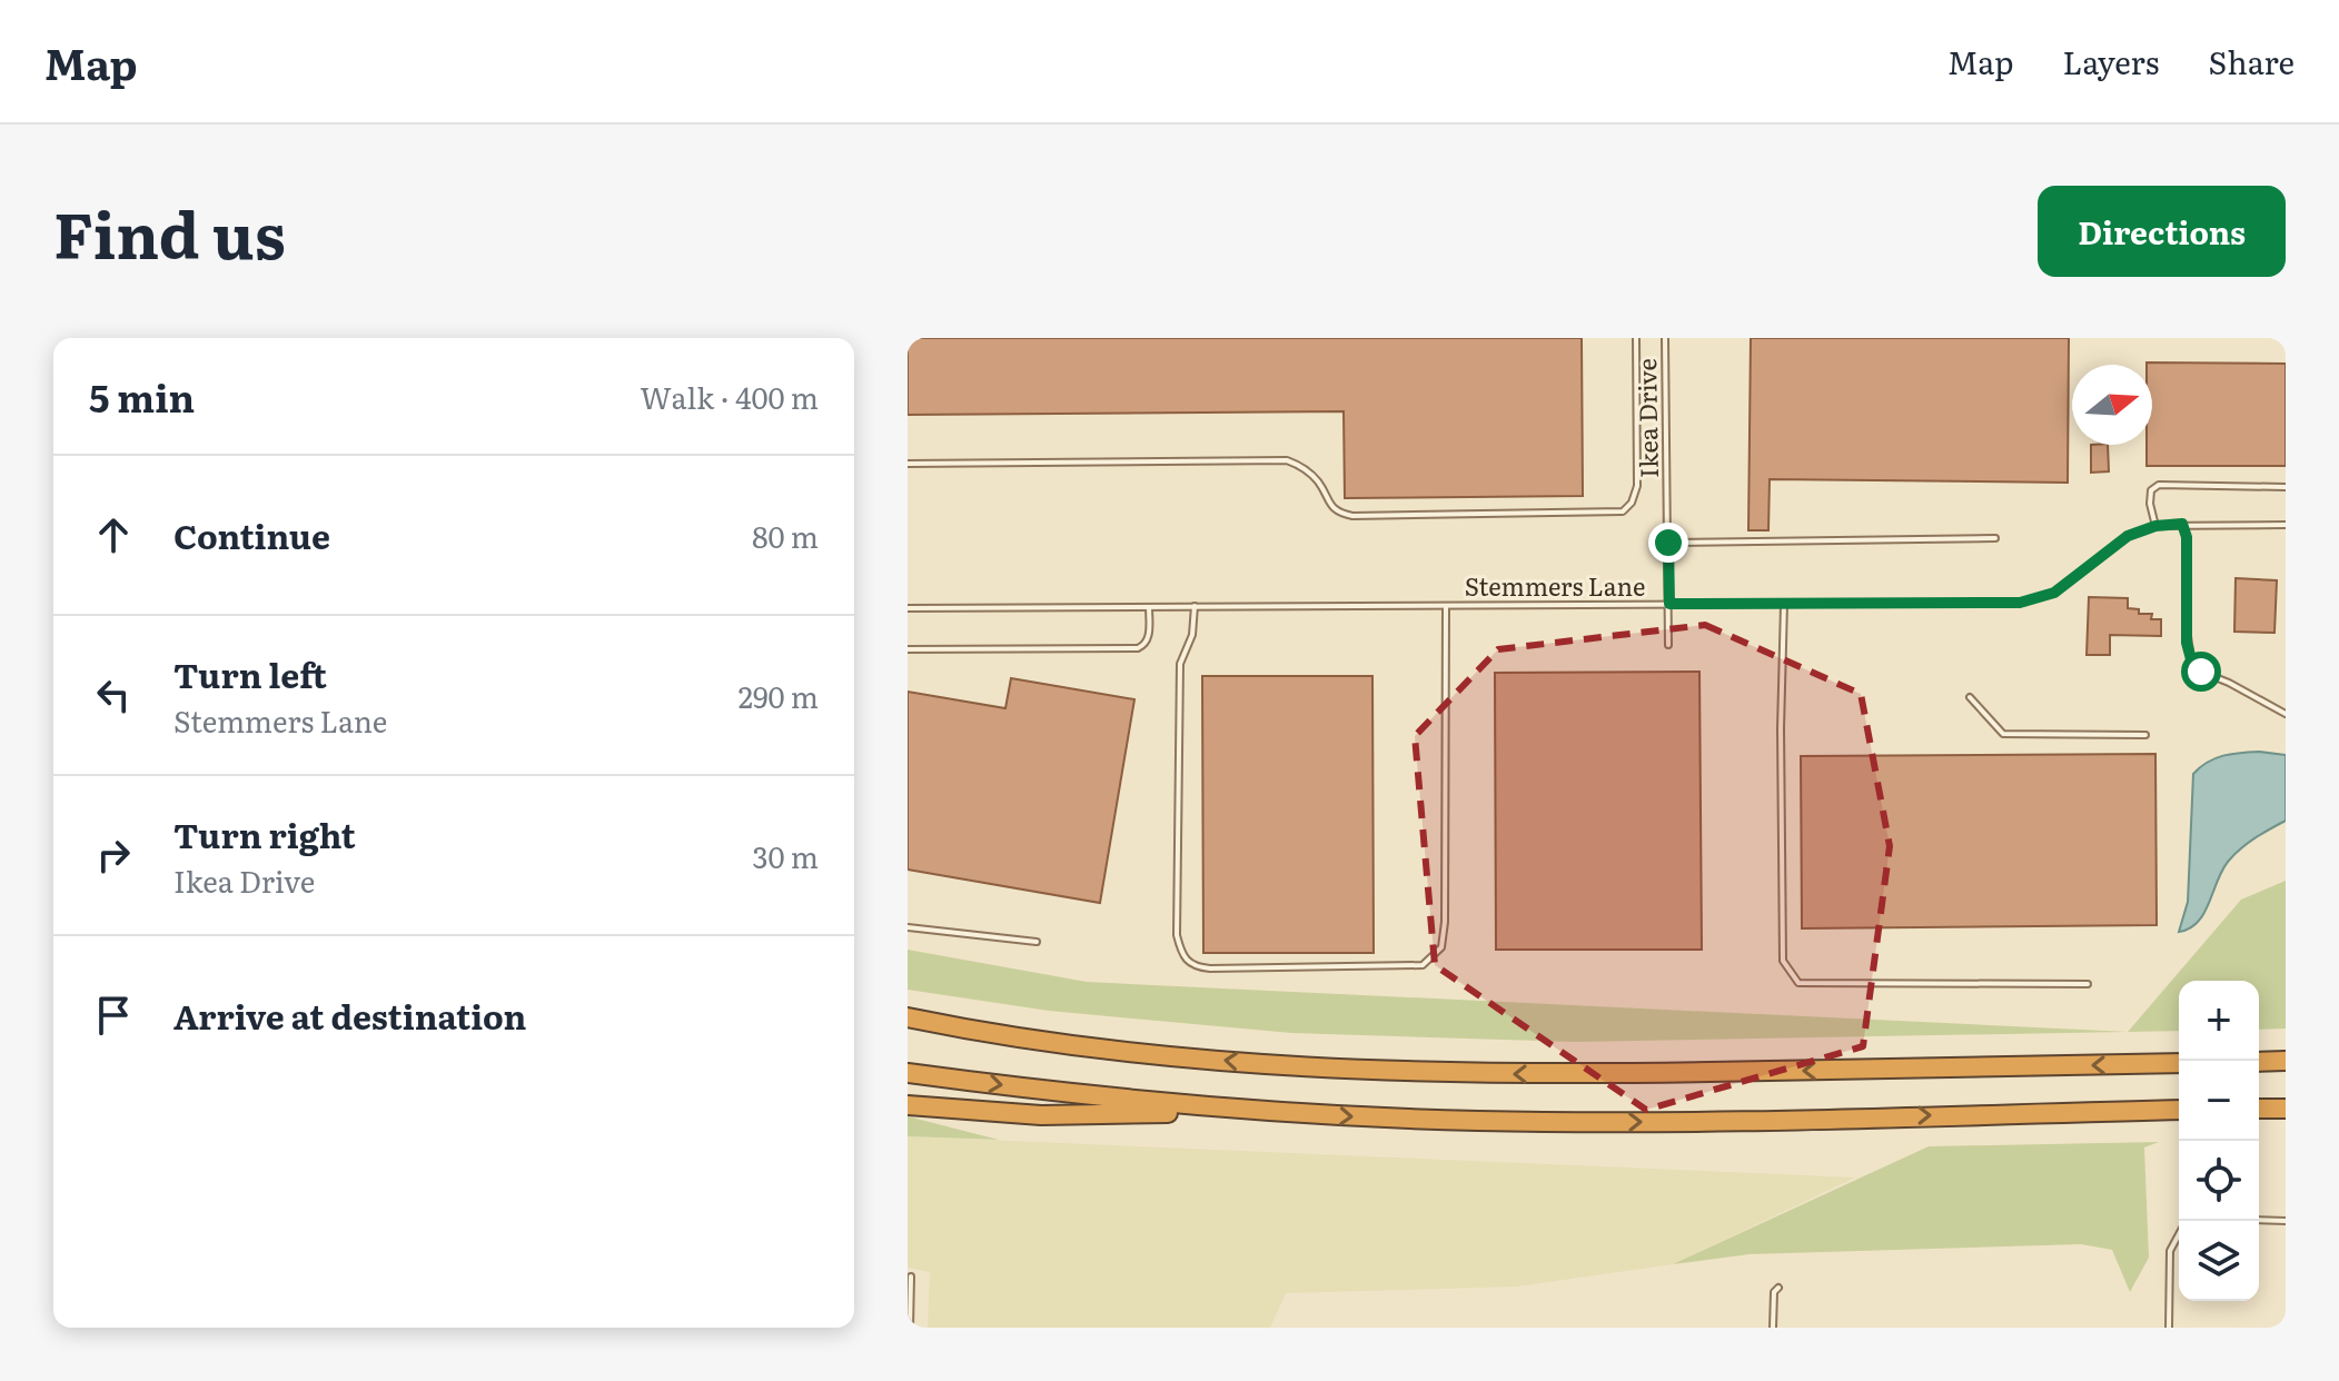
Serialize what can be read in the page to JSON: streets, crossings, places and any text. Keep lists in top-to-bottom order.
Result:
{
  "streets": {
    "lane": ["Ikea Drive", "Stemmers Lane"]
  },
  "crossings": [
    ["Ikea Drive", "Stemmers Lane"]
  ],
  "north": "right",
  "page": {
    "header": "Map",
    "nav": ["Map", "Layers", "Share"],
    "title": "Find us",
    "buttons": "Directions",
    "heading": ["5 min", "Walk · 400 m"],
    "list": [
      ["Continue", "80 m"],
      ["Turn left", "Stemmers Lane", "290 m"],
      ["Turn right", "Ikea Drive", "30 m"],
      "Arrive at destination"
    ],
    "map_buttons": ["+", "−"]
  }
}
